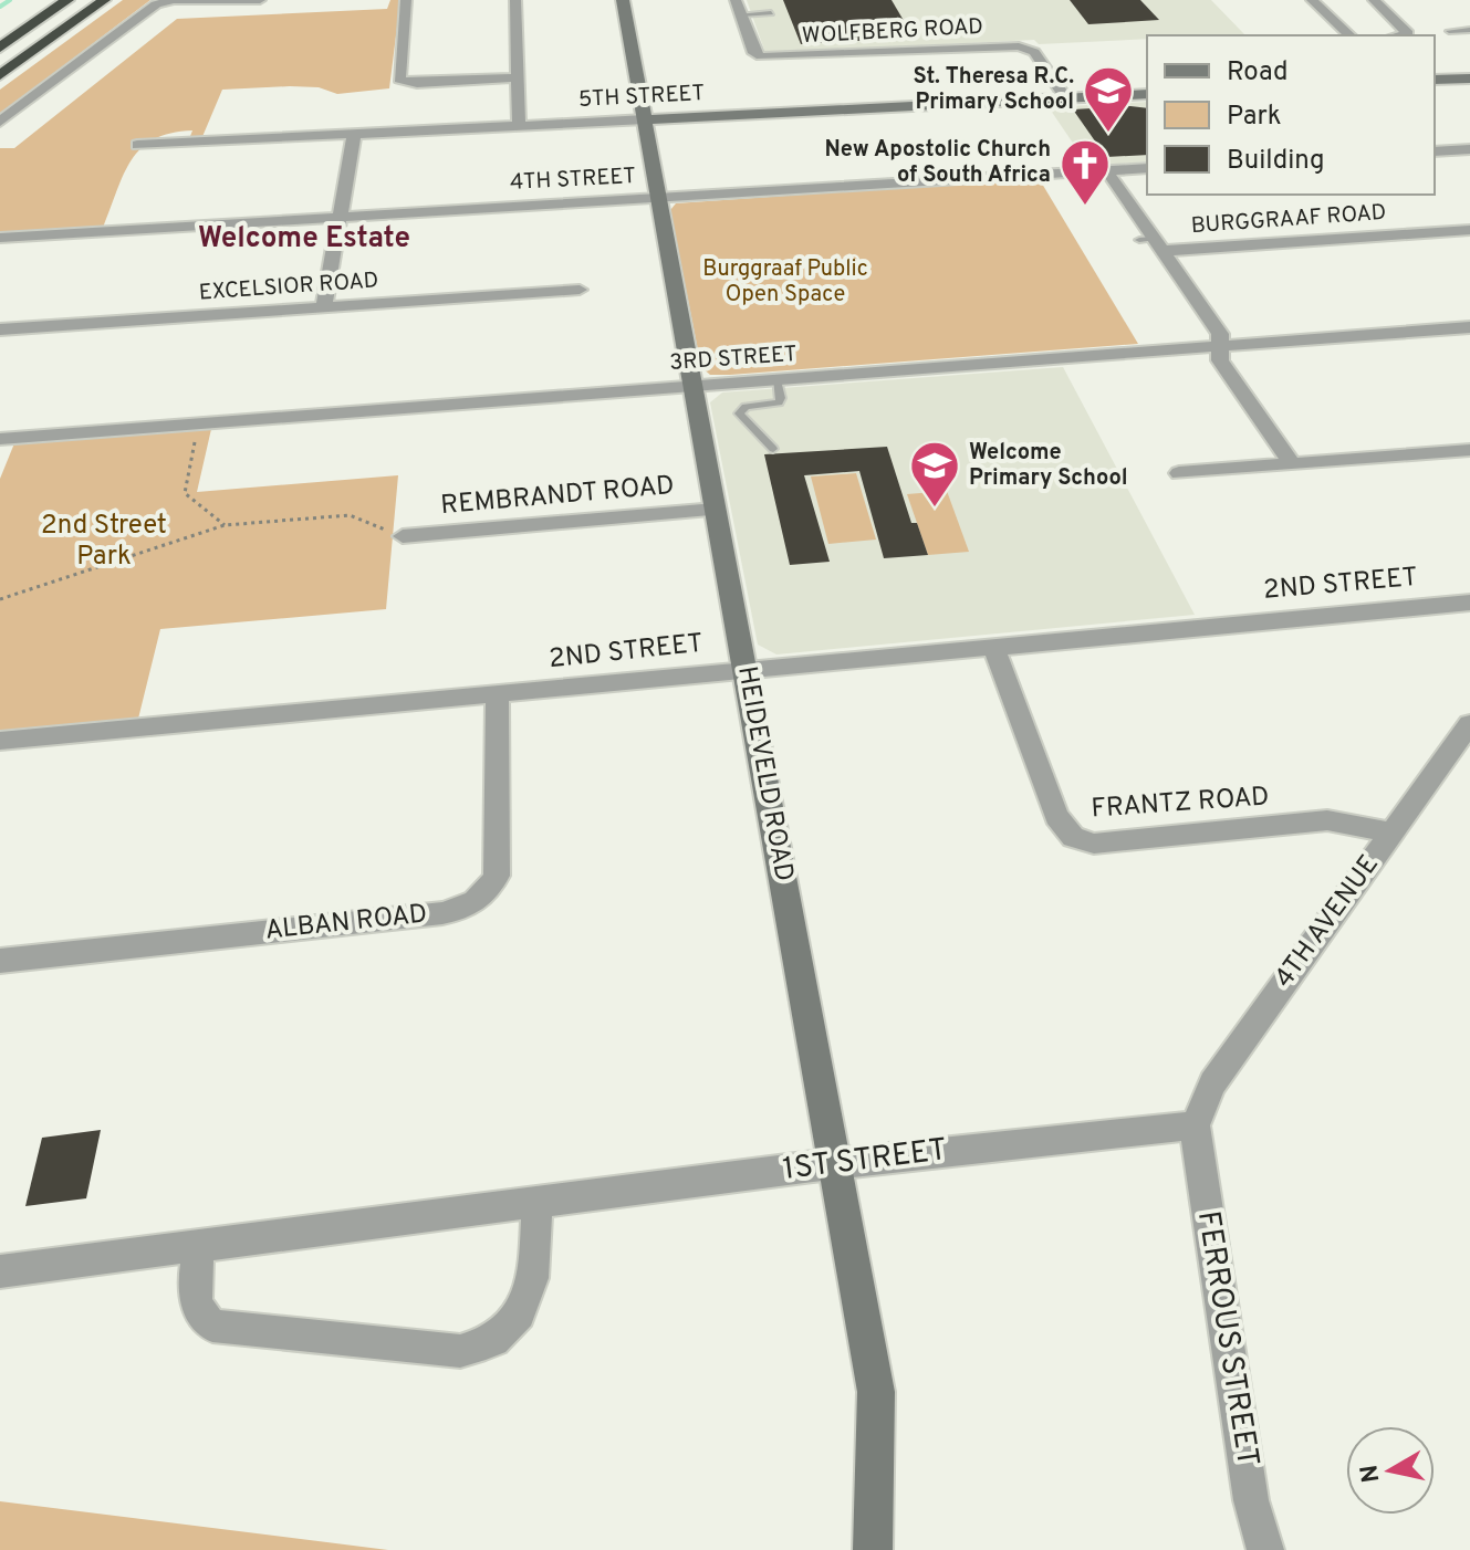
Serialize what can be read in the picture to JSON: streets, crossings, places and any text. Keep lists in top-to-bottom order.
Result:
{
  "streets": {
    "street": [
      "WOLFBERG ROAD",
      "5TH STREET",
      "4TH STREET",
      "BURGGRAAF ROAD",
      "EXCELSIOR ROAD",
      "3RD STREET",
      "REMBRANDT ROAD",
      "2ND STREET",
      "HEIDEVELD ROAD",
      "FRANTZ ROAD",
      "4TH AVENUE",
      "ALBAN ROAD",
      "1ST STREET",
      "FERROUS STREET"
    ]
  },
  "crossings": [
    ["WOLFBERG ROAD", "5TH STREET"],
    ["5TH STREET", "HEIDEVELD ROAD"],
    ["4TH STREET", "HEIDEVELD ROAD"],
    ["3RD STREET", "HEIDEVELD ROAD"],
    ["REMBRANDT ROAD", "HEIDEVELD ROAD"],
    ["2ND STREET", "HEIDEVELD ROAD"],
    ["2ND STREET", "FRANTZ ROAD"],
    ["2ND STREET", "ALBAN ROAD"],
    ["HEIDEVELD ROAD", "1ST STREET"],
    ["FRANTZ ROAD", "4TH AVENUE"],
    ["4TH AVENUE", "1ST STREET"],
    ["4TH AVENUE", "FERROUS STREET"],
    ["1ST STREET", "FERROUS STREET"]
  ],
  "districts": ["Welcome Estate"],
  "parks": ["Burggraaf Public Open Space", "2nd Street Park"],
  "places": {
    "school or university": ["St. Theresa R.C. Primary School", "Welcome Primary School"],
    "church": ["New Apostolic Church of South Africa"]
  },
  "legend": ["Road", "Park", "Building"],
  "north": "left"
}
